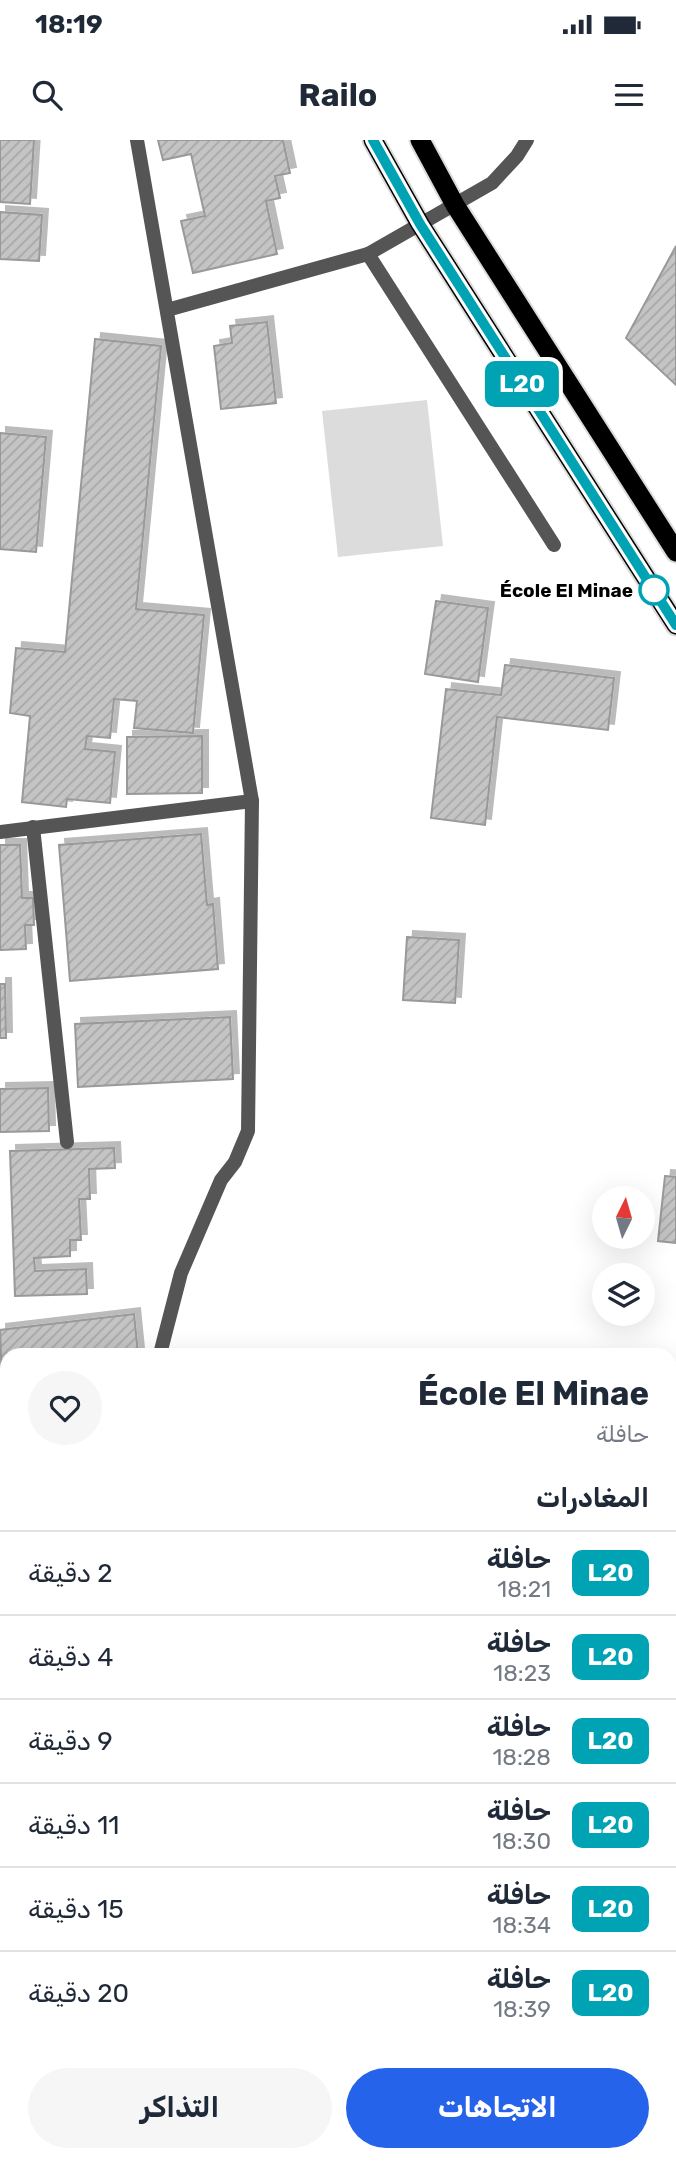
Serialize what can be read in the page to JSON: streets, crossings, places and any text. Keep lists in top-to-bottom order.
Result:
{
  "places": ["École El Minae"],
  "lines": ["bus line L20"],
  "north": "top",
  "page": {
    "status": "18:19",
    "header": "Railo",
    "on_map": "L20",
    "heading": [
      ["École El Minae", "حافلة"],
      "المغادرات"
    ],
    "list": [
      {
        "mark": "L20",
        "name": "حافلة",
        "note": "18:21",
        "value": "2 دقيقة"
      },
      {
        "mark": "L20",
        "name": "حافلة",
        "note": "18:23",
        "value": "4 دقيقة"
      },
      {
        "mark": "L20",
        "name": "حافلة",
        "note": "18:28",
        "value": "9 دقيقة"
      },
      {
        "mark": "L20",
        "name": "حافلة",
        "note": "18:30",
        "value": "11 دقيقة"
      },
      {
        "mark": "L20",
        "name": "حافلة",
        "note": "18:34",
        "value": "15 دقيقة"
      },
      {
        "mark": "L20",
        "name": "حافلة",
        "note": "18:39",
        "value": "20 دقيقة"
      }
    ],
    "buttons": ["الاتجاهات", "التذاكر"]
  }
}
